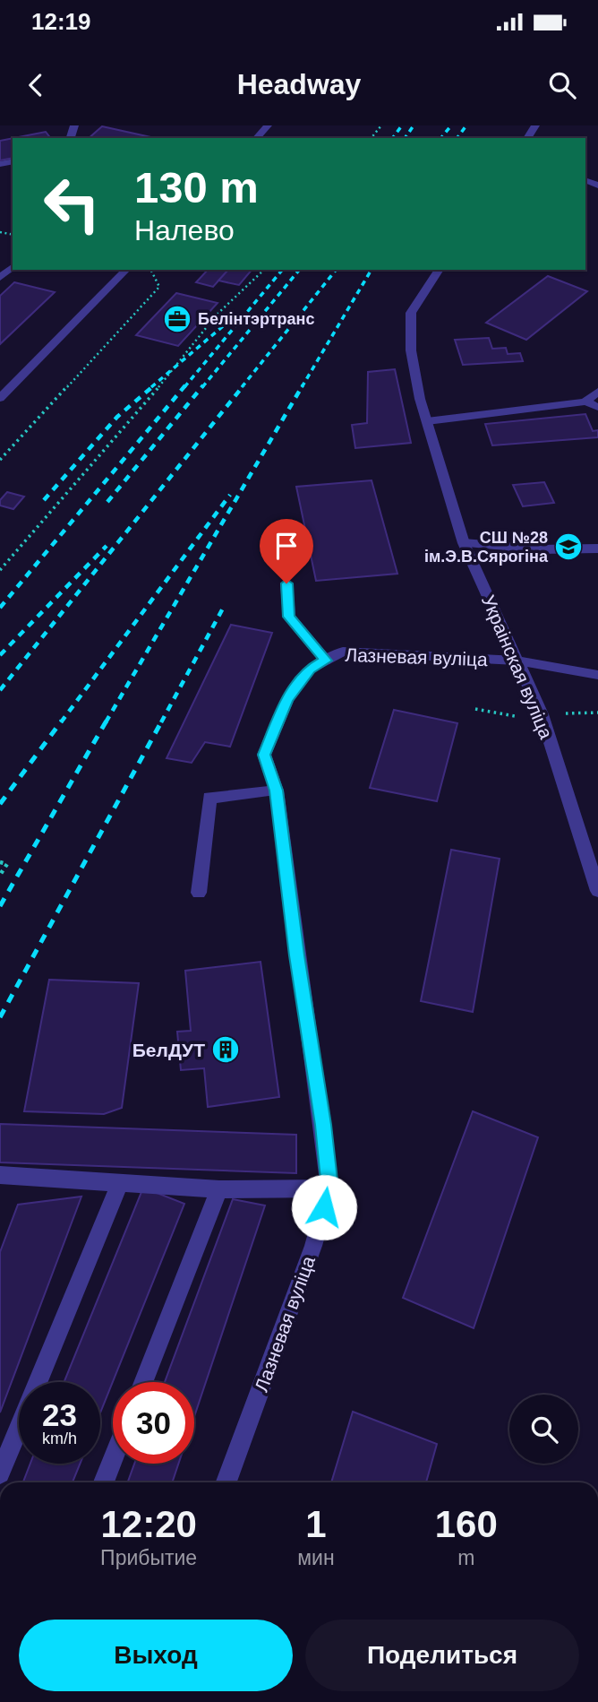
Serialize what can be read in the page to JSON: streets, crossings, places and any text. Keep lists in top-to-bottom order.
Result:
{
  "streets": {
    "street": ["Лазневая вуліца", "Украінская вуліца"]
  },
  "crossings": [
    ["Лазневая вуліца", "Украінская вуліца"]
  ],
  "places": {
    "office": ["Белінтэртранс"],
    "school or university": ["СШ №28 ім.Э.В.Сярогіна"],
    "building": ["БелДУТ"]
  },
  "page": {
    "status": "12:19",
    "header": "Headway",
    "turn": ["130 m", "Налево"],
    "speed": "23 km/h",
    "limit": "30",
    "eta": [
      "12:20",
      "Прибытие",
      "1",
      "мин",
      "160",
      "m"
    ],
    "buttons": ["Выход", "Поделиться"]
  }
}
